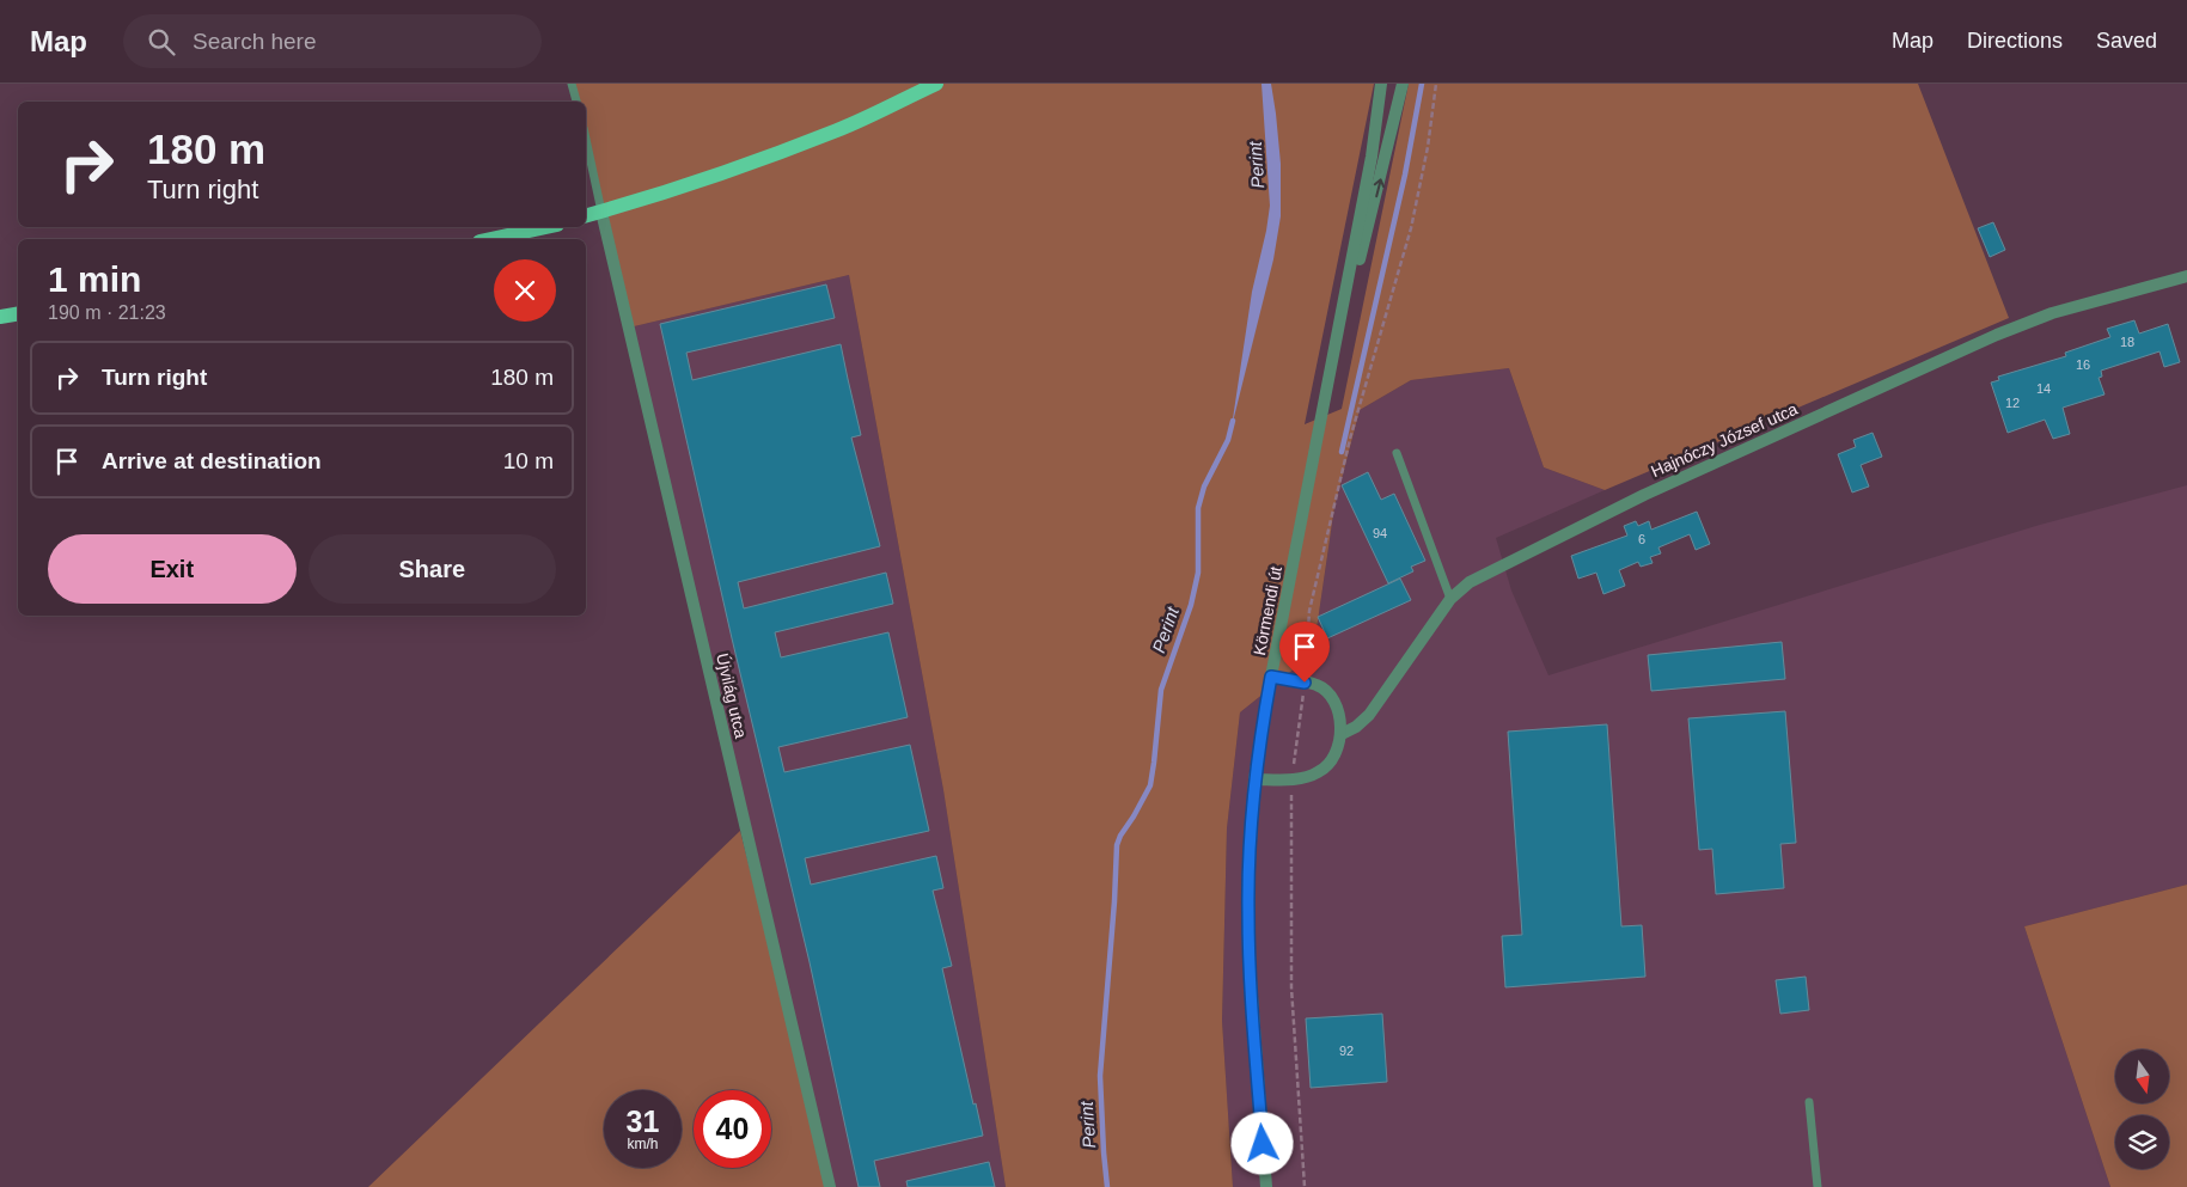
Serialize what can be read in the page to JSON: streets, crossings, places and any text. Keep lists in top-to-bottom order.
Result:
{
  "streets": {
    "street": ["Hajnóczy József utca", "Körmendi út", "Újvilág utca"]
  },
  "water": ["Perint"],
  "house_numbers": [
    "18",
    "16",
    "14",
    "12",
    "94",
    "6",
    "92"
  ],
  "north": "bottom",
  "page": {
    "header": "Map",
    "search": "Search here",
    "nav": ["Map", "Directions", "Saved"],
    "turn": ["180 m", "Turn right"],
    "heading": ["1 min", "190 m · 21:23"],
    "list": [
      {
        "name": "Turn right",
        "value": "180 m"
      },
      {
        "name": "Arrive at destination",
        "value": "10 m"
      }
    ],
    "buttons": ["Exit", "Share"],
    "speed": "31 km/h",
    "limit": "40"
  }
}
